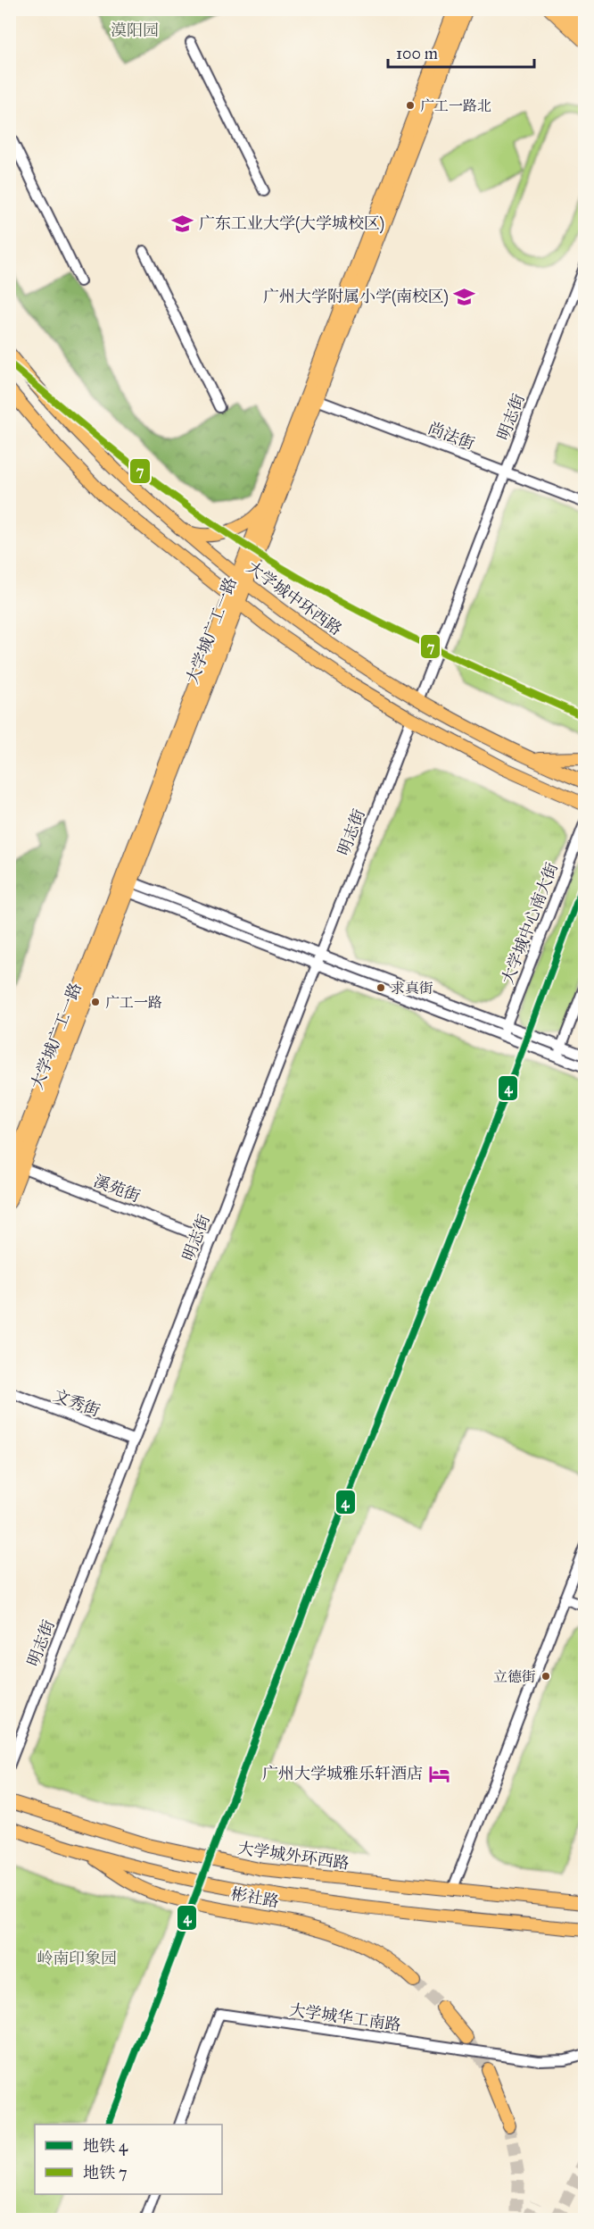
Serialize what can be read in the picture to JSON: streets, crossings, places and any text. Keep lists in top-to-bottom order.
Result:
{
  "streets": {
    "main road": [
      "大学城中环西路",
      "大学城广工一路",
      "大学城外环西路",
      "彬社路"
    ],
    "street": [
      "明志街",
      "尚法街",
      "大学城中心南大街",
      "溪苑街",
      "文秀街",
      "大学城华工南路"
    ]
  },
  "crossings": [
    ["明志街", "尚法街"],
    ["明志街", "大学城中环西路"],
    ["明志街", "溪苑街"],
    ["明志街", "文秀街"],
    ["尚法街", "大学城广工一路"],
    ["大学城中环西路", "大学城广工一路"],
    ["大学城广工一路", "溪苑街"]
  ],
  "parks": ["漠阳园", "岭南印象园"],
  "places": {
    "other": [
      "广工一路北",
      "求真街",
      "广工一路",
      "立德街"
    ],
    "school or university": ["广东工业大学(大学城校区)", "广州大学附属小学(南校区)"],
    "hotel": ["广州大学城雅乐轩酒店"]
  },
  "lines": ["metro line 7", "metro line 4"],
  "legend": ["地铁 4", "地铁 7"],
  "scale_bar": "100 m"
}
